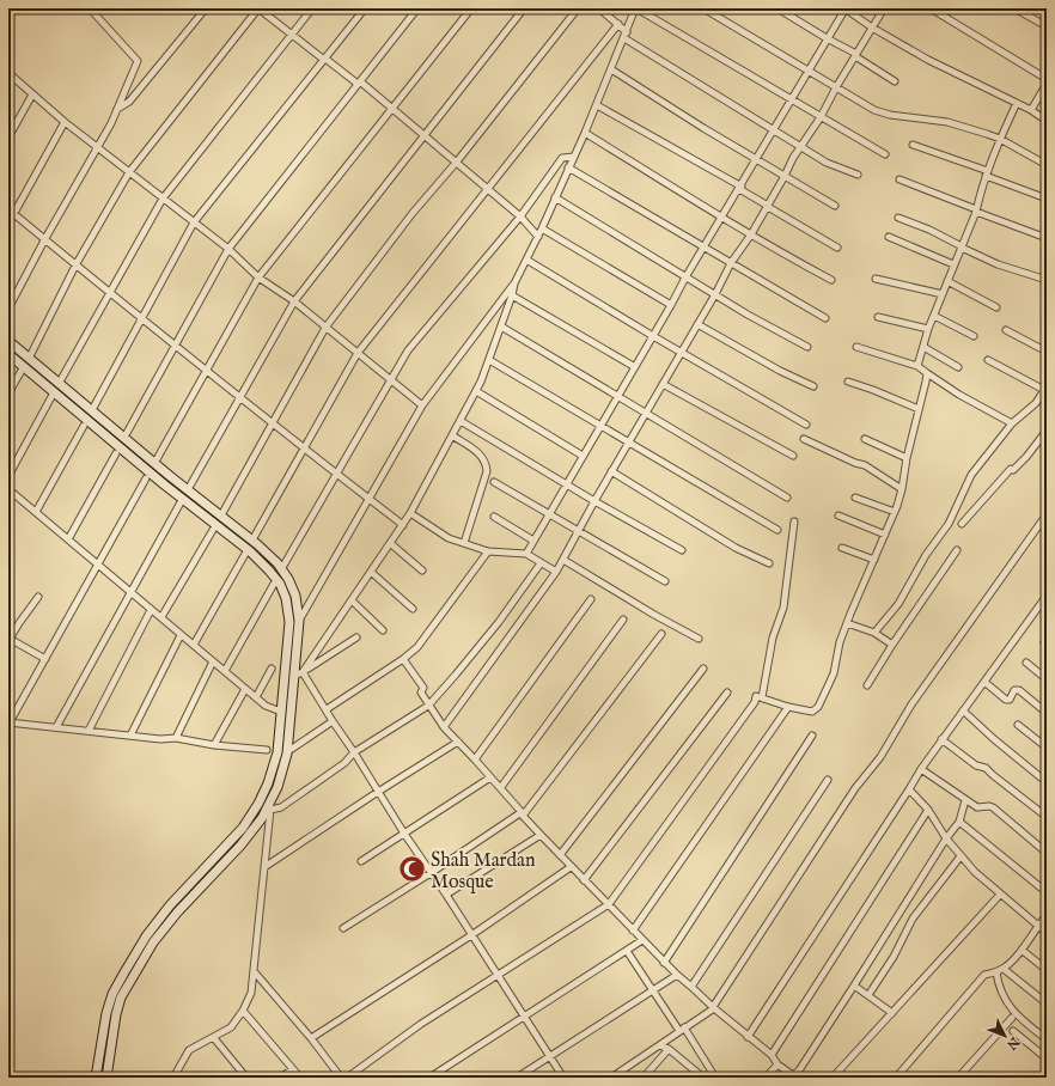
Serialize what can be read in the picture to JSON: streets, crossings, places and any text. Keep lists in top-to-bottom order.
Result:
{
  "places": {
    "mosque": ["Shah Mardan Mosque"]
  },
  "north": "bottom right"
}
